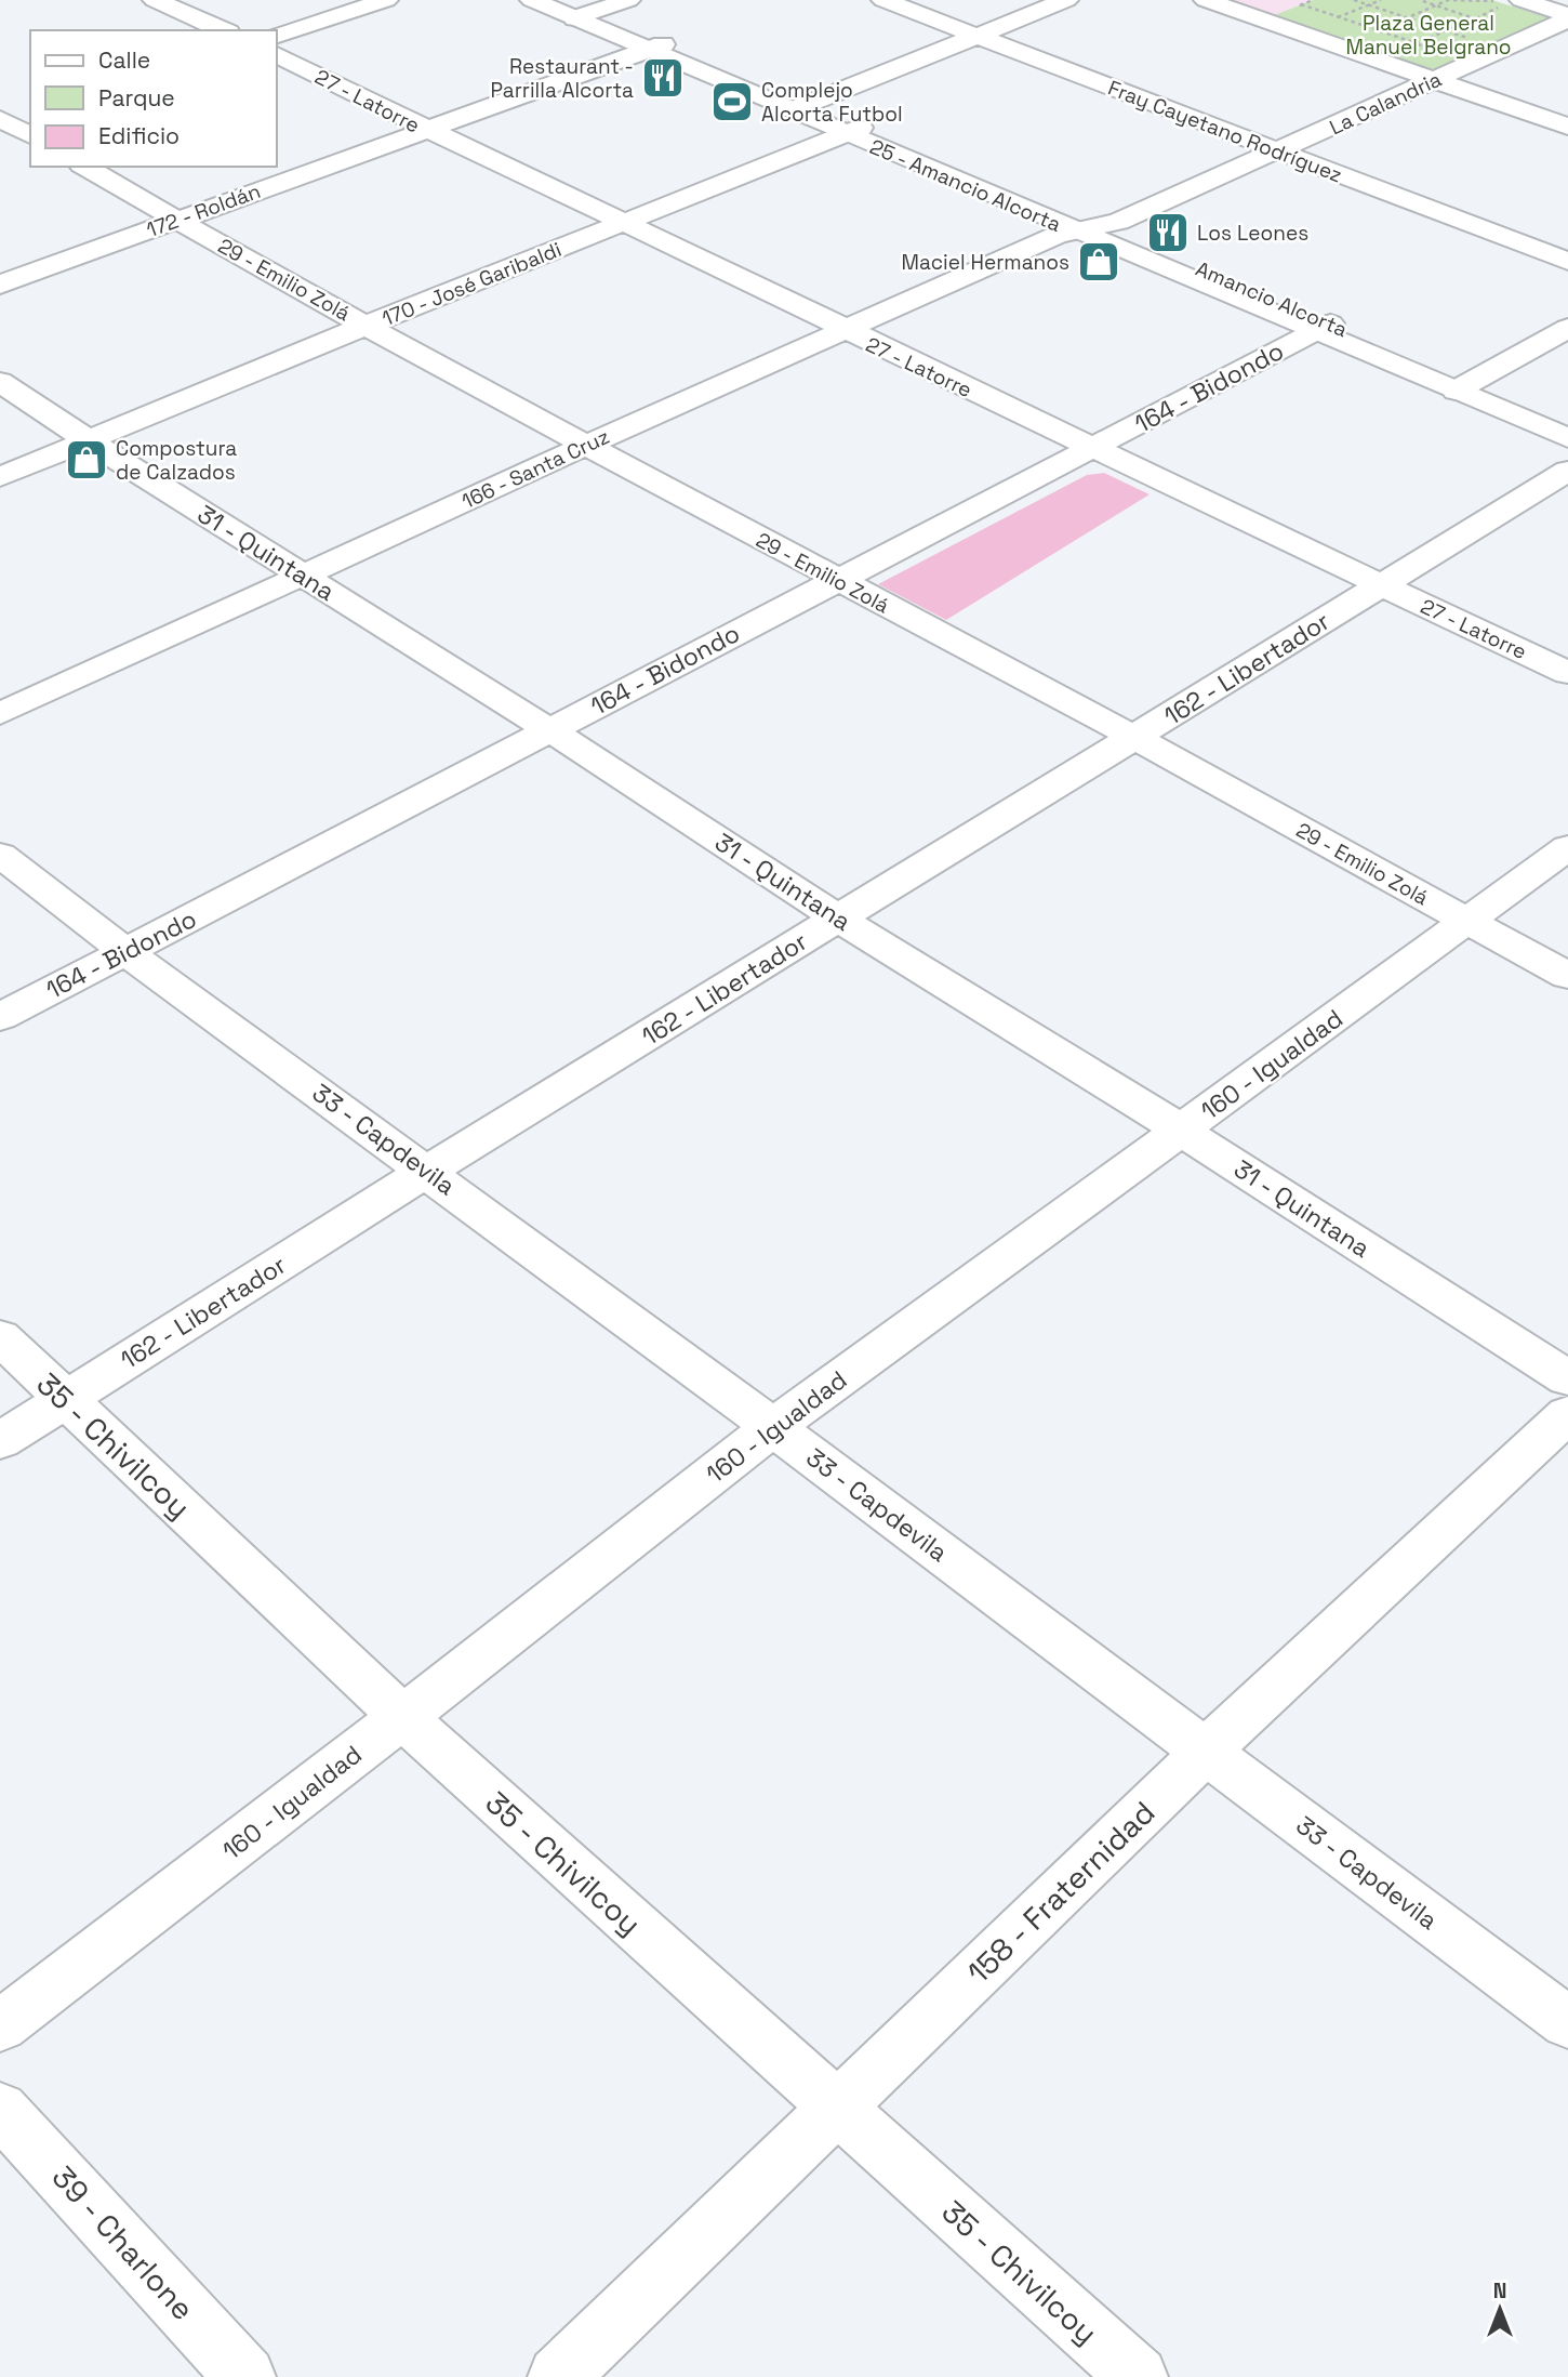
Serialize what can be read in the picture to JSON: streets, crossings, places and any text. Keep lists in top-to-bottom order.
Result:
{
  "streets": {
    "street": [
      "27 - Latorre",
      "La Calandria",
      "Fray Cayetano Rodríguez",
      "25 - Amancio Alcorta",
      "172 - Roldán",
      "29 - Emilio Zolá",
      "170 - José Garibaldi",
      "164 - Bidondo",
      "166 - Santa Cruz",
      "31 - Quintana",
      "162 - Libertador",
      "160 - Igualdad",
      "33 - Capdevila",
      "35 - Chivilcoy",
      "158 - Fraternidad",
      "39 - Charlone"
    ]
  },
  "crossings": [
    ["27 - Latorre", "172 - Roldán"],
    ["27 - Latorre", "170 - José Garibaldi"],
    ["27 - Latorre", "164 - Bidondo"],
    ["27 - Latorre", "166 - Santa Cruz"],
    ["27 - Latorre", "162 - Libertador"],
    ["La Calandria", "Fray Cayetano Rodríguez"],
    ["La Calandria", "25 - Amancio Alcorta"],
    ["La Calandria", "166 - Santa Cruz"],
    ["25 - Amancio Alcorta", "170 - José Garibaldi"],
    ["25 - Amancio Alcorta", "164 - Bidondo"],
    ["25 - Amancio Alcorta", "166 - Santa Cruz"],
    ["172 - Roldán", "29 - Emilio Zolá"],
    ["29 - Emilio Zolá", "170 - José Garibaldi"],
    ["29 - Emilio Zolá", "164 - Bidondo"],
    ["29 - Emilio Zolá", "166 - Santa Cruz"],
    ["29 - Emilio Zolá", "162 - Libertador"],
    ["29 - Emilio Zolá", "160 - Igualdad"],
    ["170 - José Garibaldi", "31 - Quintana"],
    ["164 - Bidondo", "31 - Quintana"],
    ["164 - Bidondo", "33 - Capdevila"],
    ["166 - Santa Cruz", "31 - Quintana"],
    ["31 - Quintana", "162 - Libertador"],
    ["31 - Quintana", "160 - Igualdad"],
    ["162 - Libertador", "33 - Capdevila"],
    ["162 - Libertador", "35 - Chivilcoy"],
    ["160 - Igualdad", "33 - Capdevila"],
    ["160 - Igualdad", "35 - Chivilcoy"],
    ["33 - Capdevila", "158 - Fraternidad"],
    ["35 - Chivilcoy", "158 - Fraternidad"]
  ],
  "parks": ["Plaza General Manuel Belgrano"],
  "places": {
    "restaurant": ["Restaurant - Parrilla Alcorta", "Los Leones"],
    "sports": ["Complejo Alcorta Futbol"],
    "shop": ["Maciel Hermanos", "Compostura de Calzados"]
  },
  "legend": ["Calle", "Parque", "Edificio"],
  "north": "top"
}
